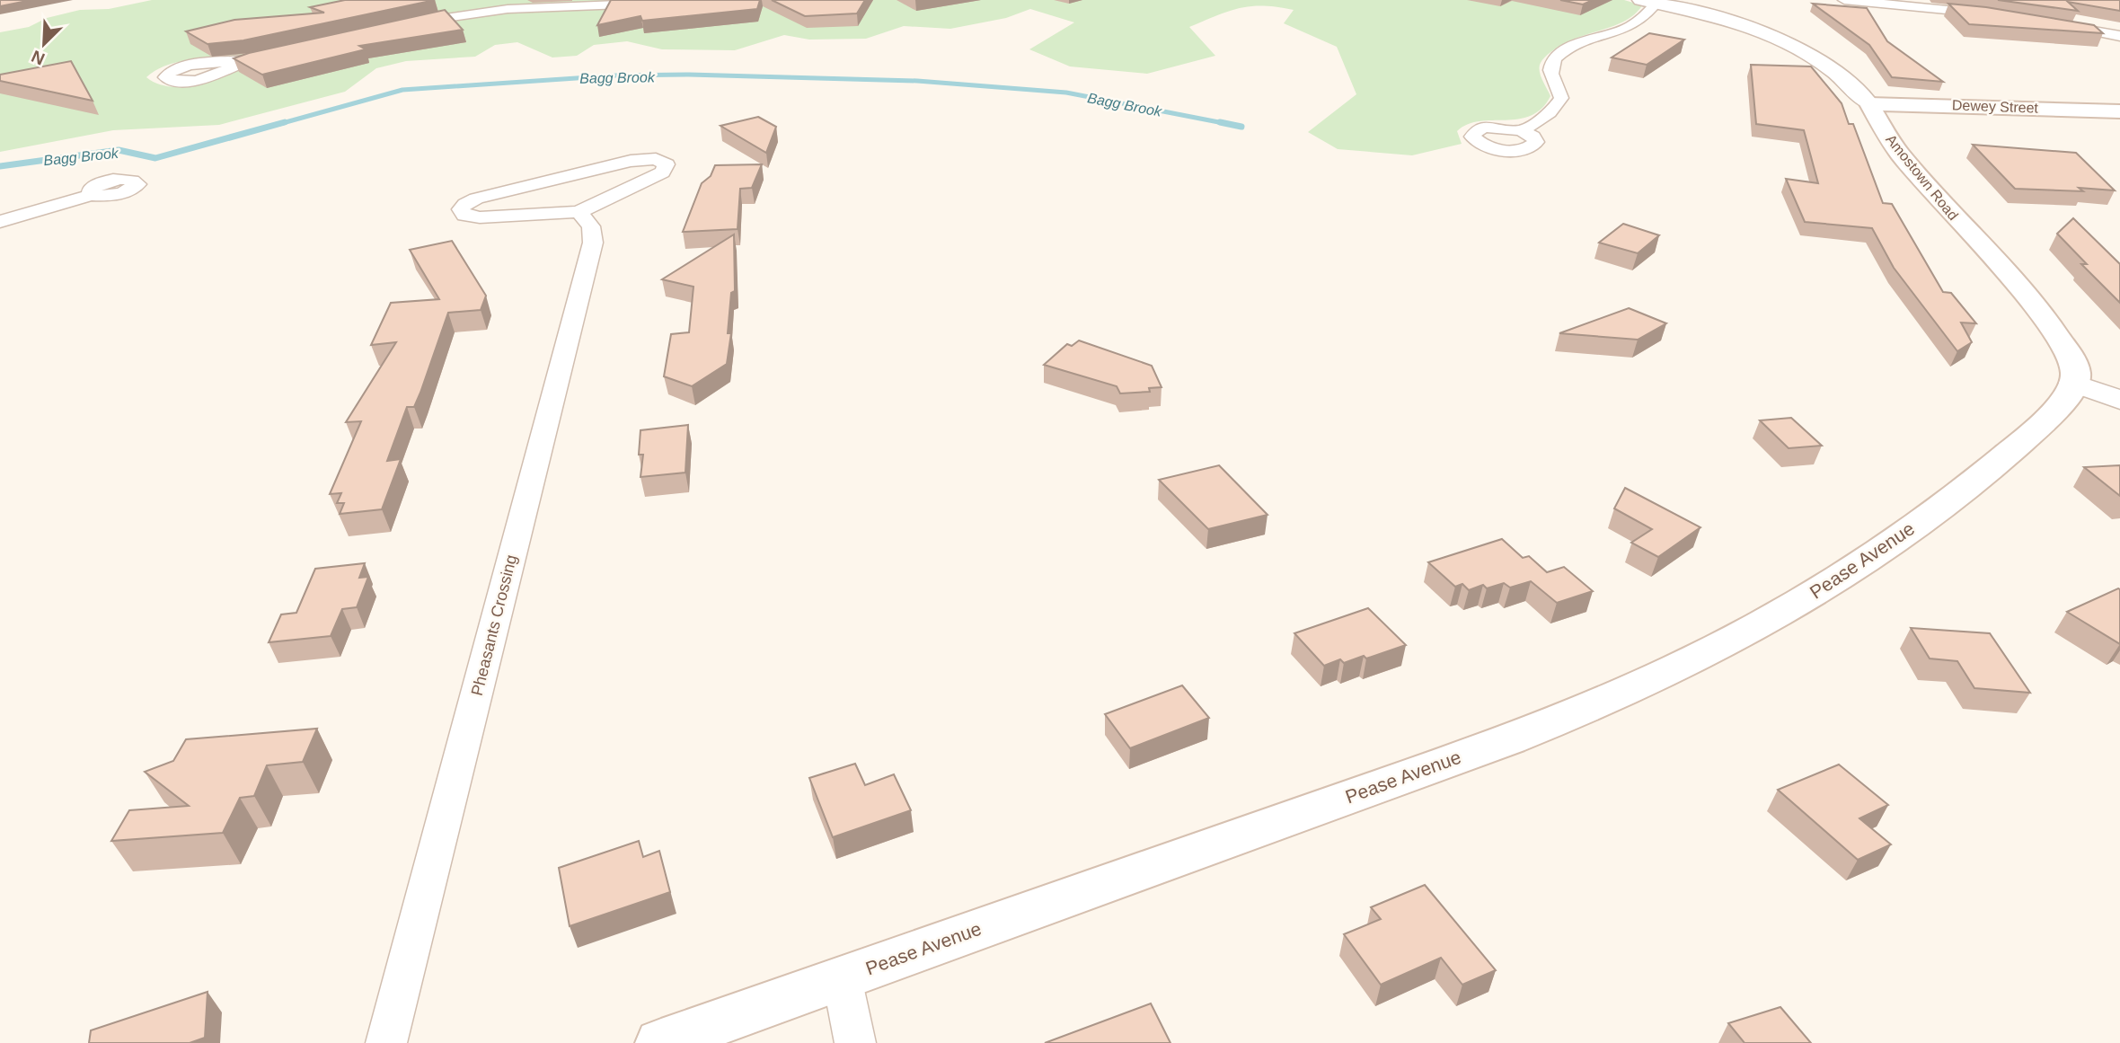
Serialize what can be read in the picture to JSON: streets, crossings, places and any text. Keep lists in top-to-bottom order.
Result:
{
  "streets": {
    "main road": ["Dewey Street", "Amostown Road", "Pease Avenue"],
    "street": ["Pheasants Crossing"]
  },
  "crossings": [
    ["Dewey Street", "Amostown Road"],
    ["Amostown Road", "Pease Avenue"]
  ],
  "water": ["Bagg Brook"],
  "north": "bottom left"
}
